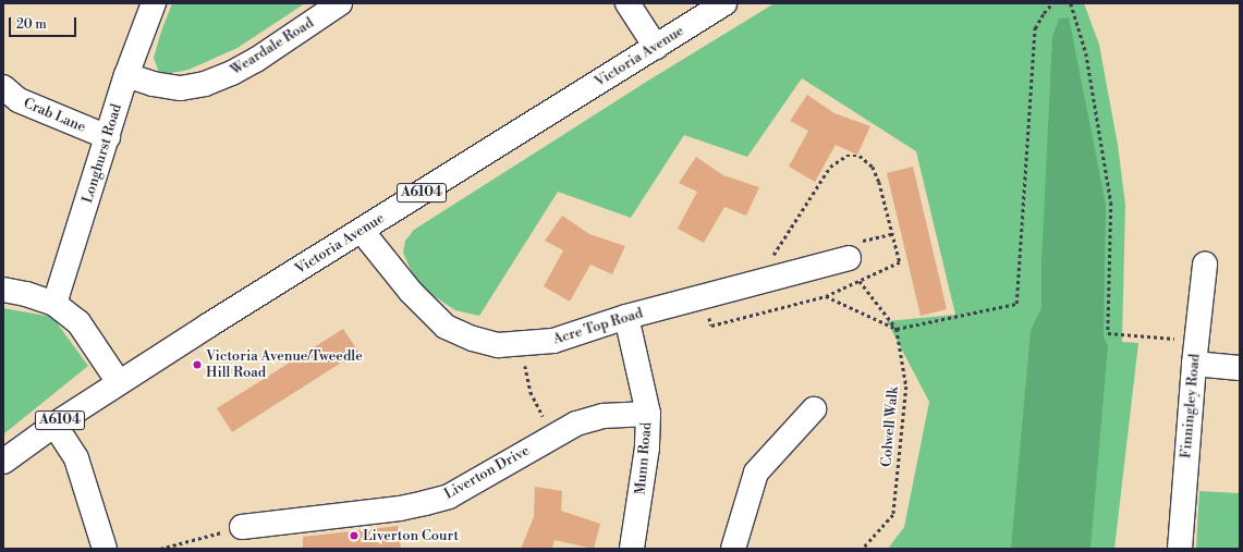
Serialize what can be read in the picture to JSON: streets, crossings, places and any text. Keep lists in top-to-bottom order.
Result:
{
  "streets": {
    "street": [
      "Weardale Road",
      "Victoria Avenue",
      "Crab Lane",
      "Longhurst Road",
      "A6104",
      "Acre Top Road",
      "Finningley Road",
      "Munn Road",
      "Liverton Drive"
    ],
    "path": ["Colwell Walk"]
  },
  "crossings": [
    ["Weardale Road", "Longhurst Road"],
    ["Victoria Avenue", "Acre Top Road"],
    ["Crab Lane", "Longhurst Road"],
    ["Acre Top Road", "Colwell Walk"],
    ["Acre Top Road", "Munn Road"],
    ["Munn Road", "Liverton Drive"]
  ],
  "places": ["Victoria Avenue/Tweedle Hill Road", "Liverton Court"],
  "scale_bar": "20 m"
}
